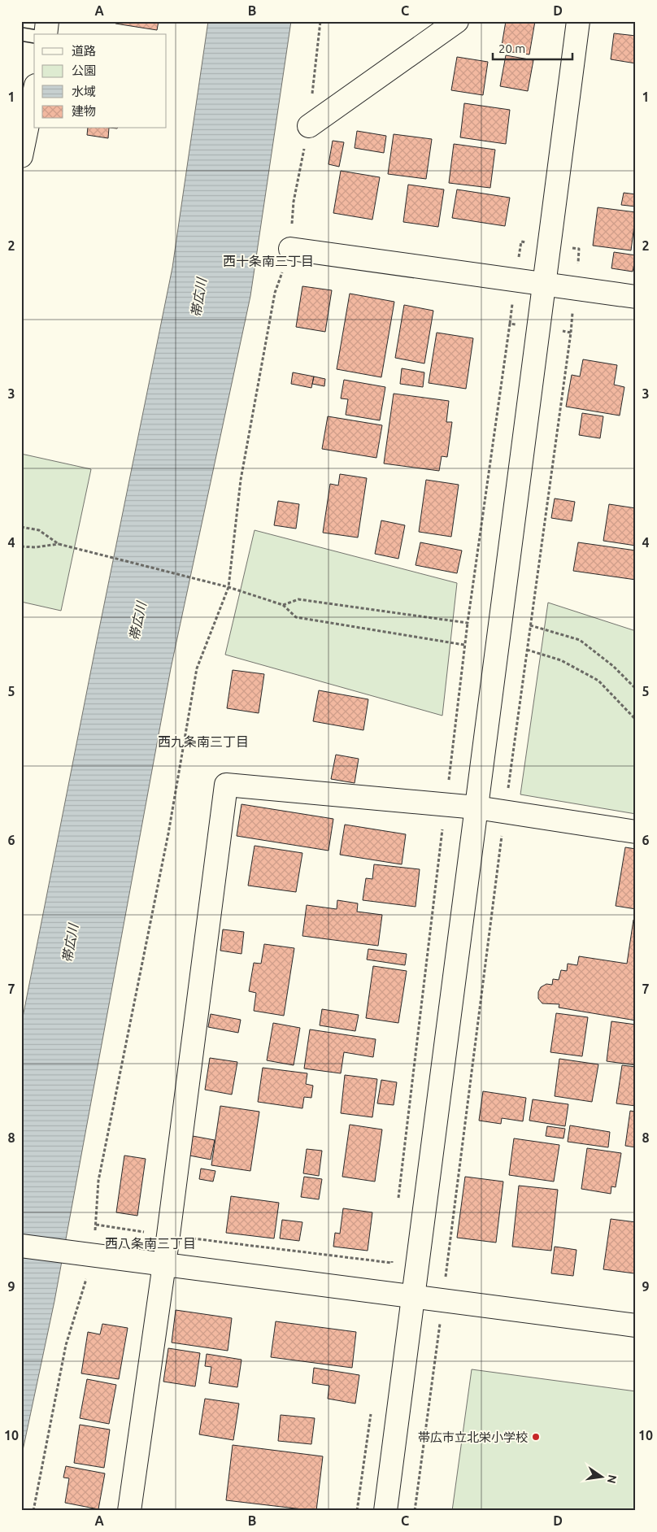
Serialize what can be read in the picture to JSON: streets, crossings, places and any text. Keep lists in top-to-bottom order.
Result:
{
  "districts": ["西十条南三丁目", "西九条南三丁目", "西八条南三丁目"],
  "water": ["帯広川"],
  "places": ["帯広市立北栄小学校"],
  "legend": [
    "道路",
    "公園",
    "水域",
    "建物"
  ],
  "scale_bar": "20 m",
  "north": "right",
  "grid": {
    "columns": [
      "A",
      "B",
      "C",
      "D"
    ],
    "rows": [
      "1",
      "2",
      "3",
      "4",
      "5",
      "6",
      "7",
      "8",
      "9",
      "10"
    ]
  }
}
